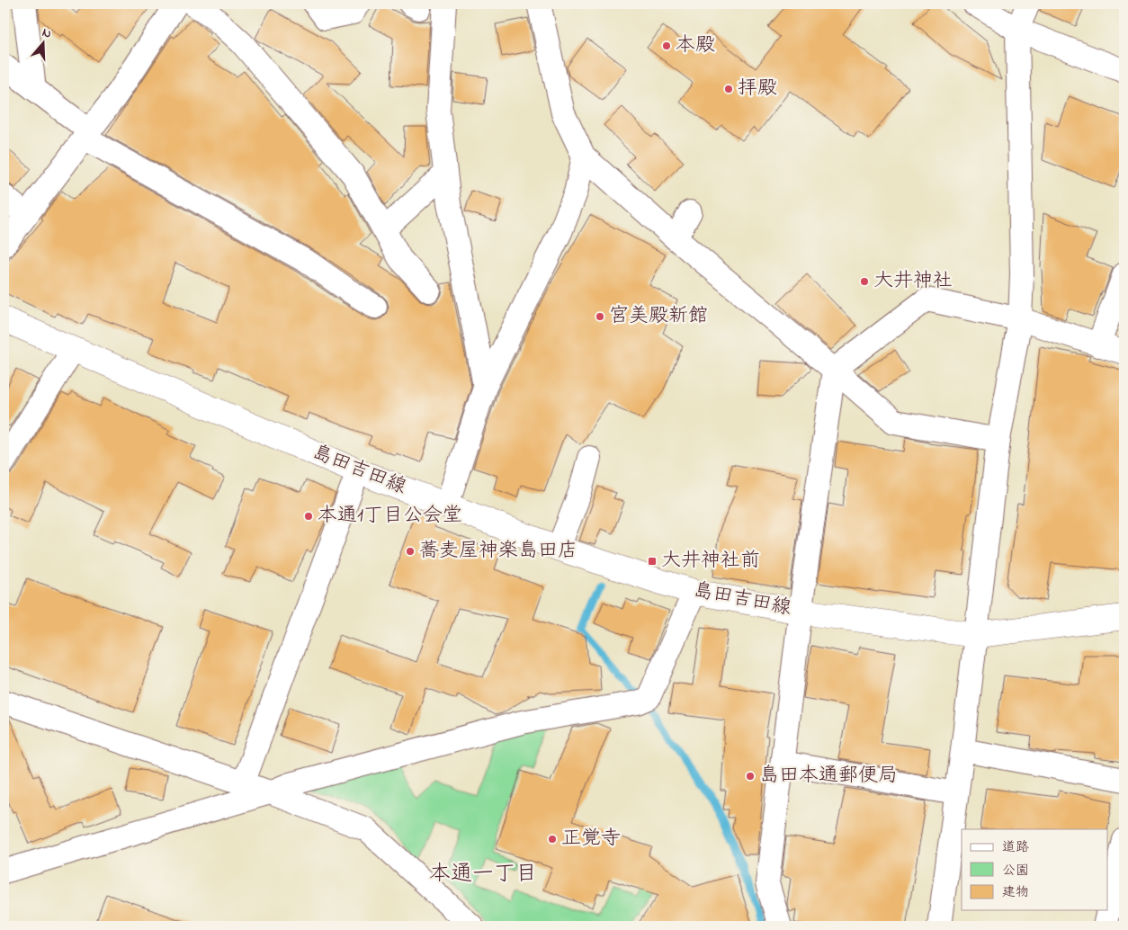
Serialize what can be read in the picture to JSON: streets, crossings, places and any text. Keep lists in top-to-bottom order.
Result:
{
  "streets": {
    "main road": ["島田吉田線"]
  },
  "districts": ["本通一丁目"],
  "places": {
    "other": [
      "本殿",
      "拝殿",
      "大井神社",
      "宮美殿新館",
      "本通1丁目公会堂",
      "蕎麦屋神楽島田店",
      "島田本通郵便局",
      "正覚寺"
    ],
    "transit": ["大井神社前"]
  },
  "legend": ["道路", "公園", "建物"],
  "north": "top"
}
